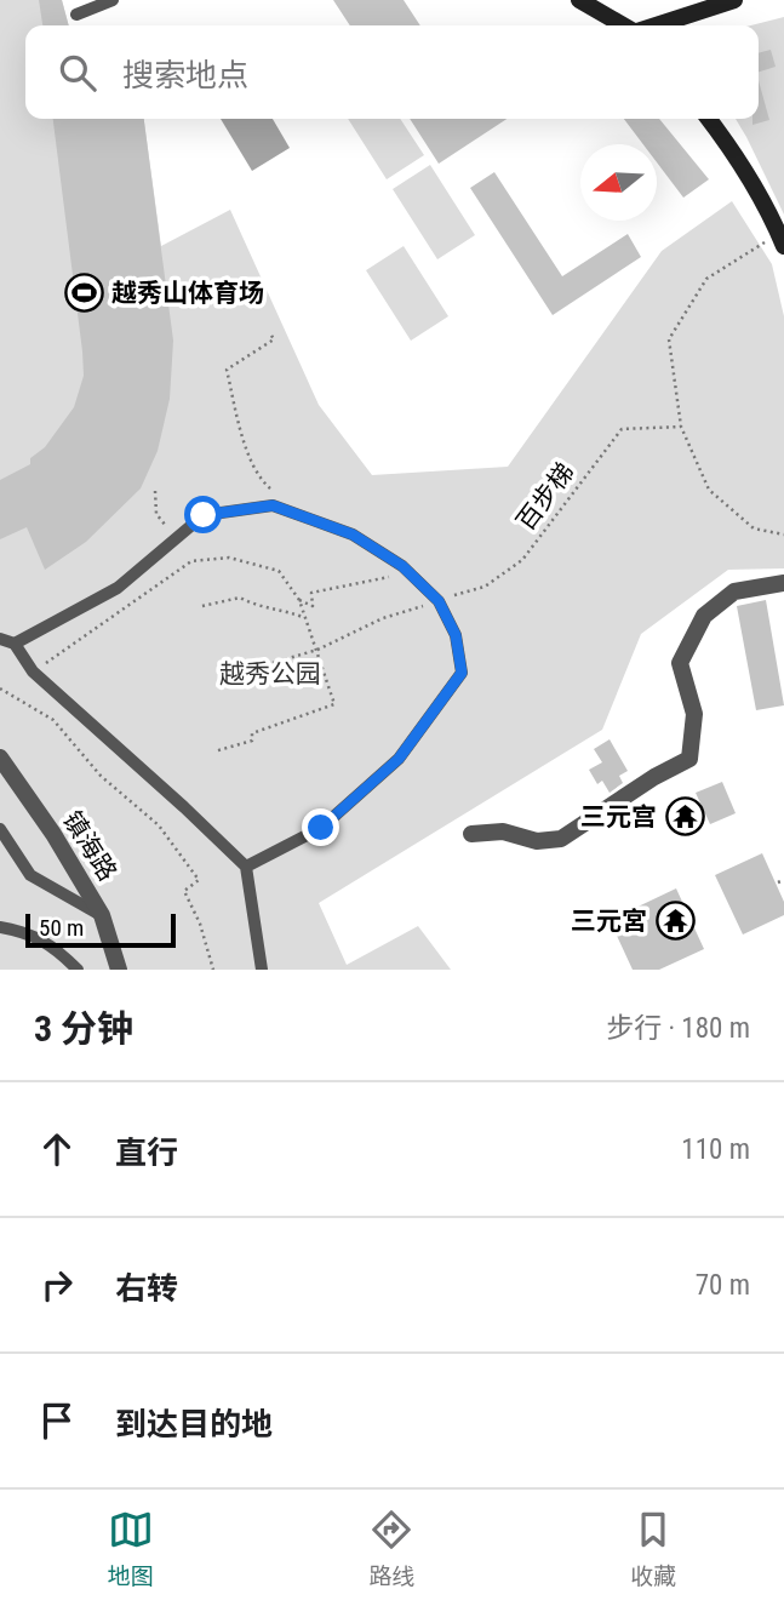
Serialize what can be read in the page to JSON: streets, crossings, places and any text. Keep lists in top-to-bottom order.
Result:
{
  "streets": {
    "street": ["镇海路"],
    "path": ["百步梯"]
  },
  "parks": ["越秀公园"],
  "places": {
    "sports": ["越秀山体育场"],
    "temple": ["三元宫", "三元宮"]
  },
  "scale_bar": "50 m",
  "north": "left",
  "page": {
    "search": "搜索地点",
    "scale": "50 m",
    "heading": ["3 分钟", "步行 · 180 m"],
    "list": [
      ["直行", "110 m"],
      ["右转", "70 m"],
      "到达目的地"
    ],
    "nav": ["地图", "路线", "收藏"]
  }
}
